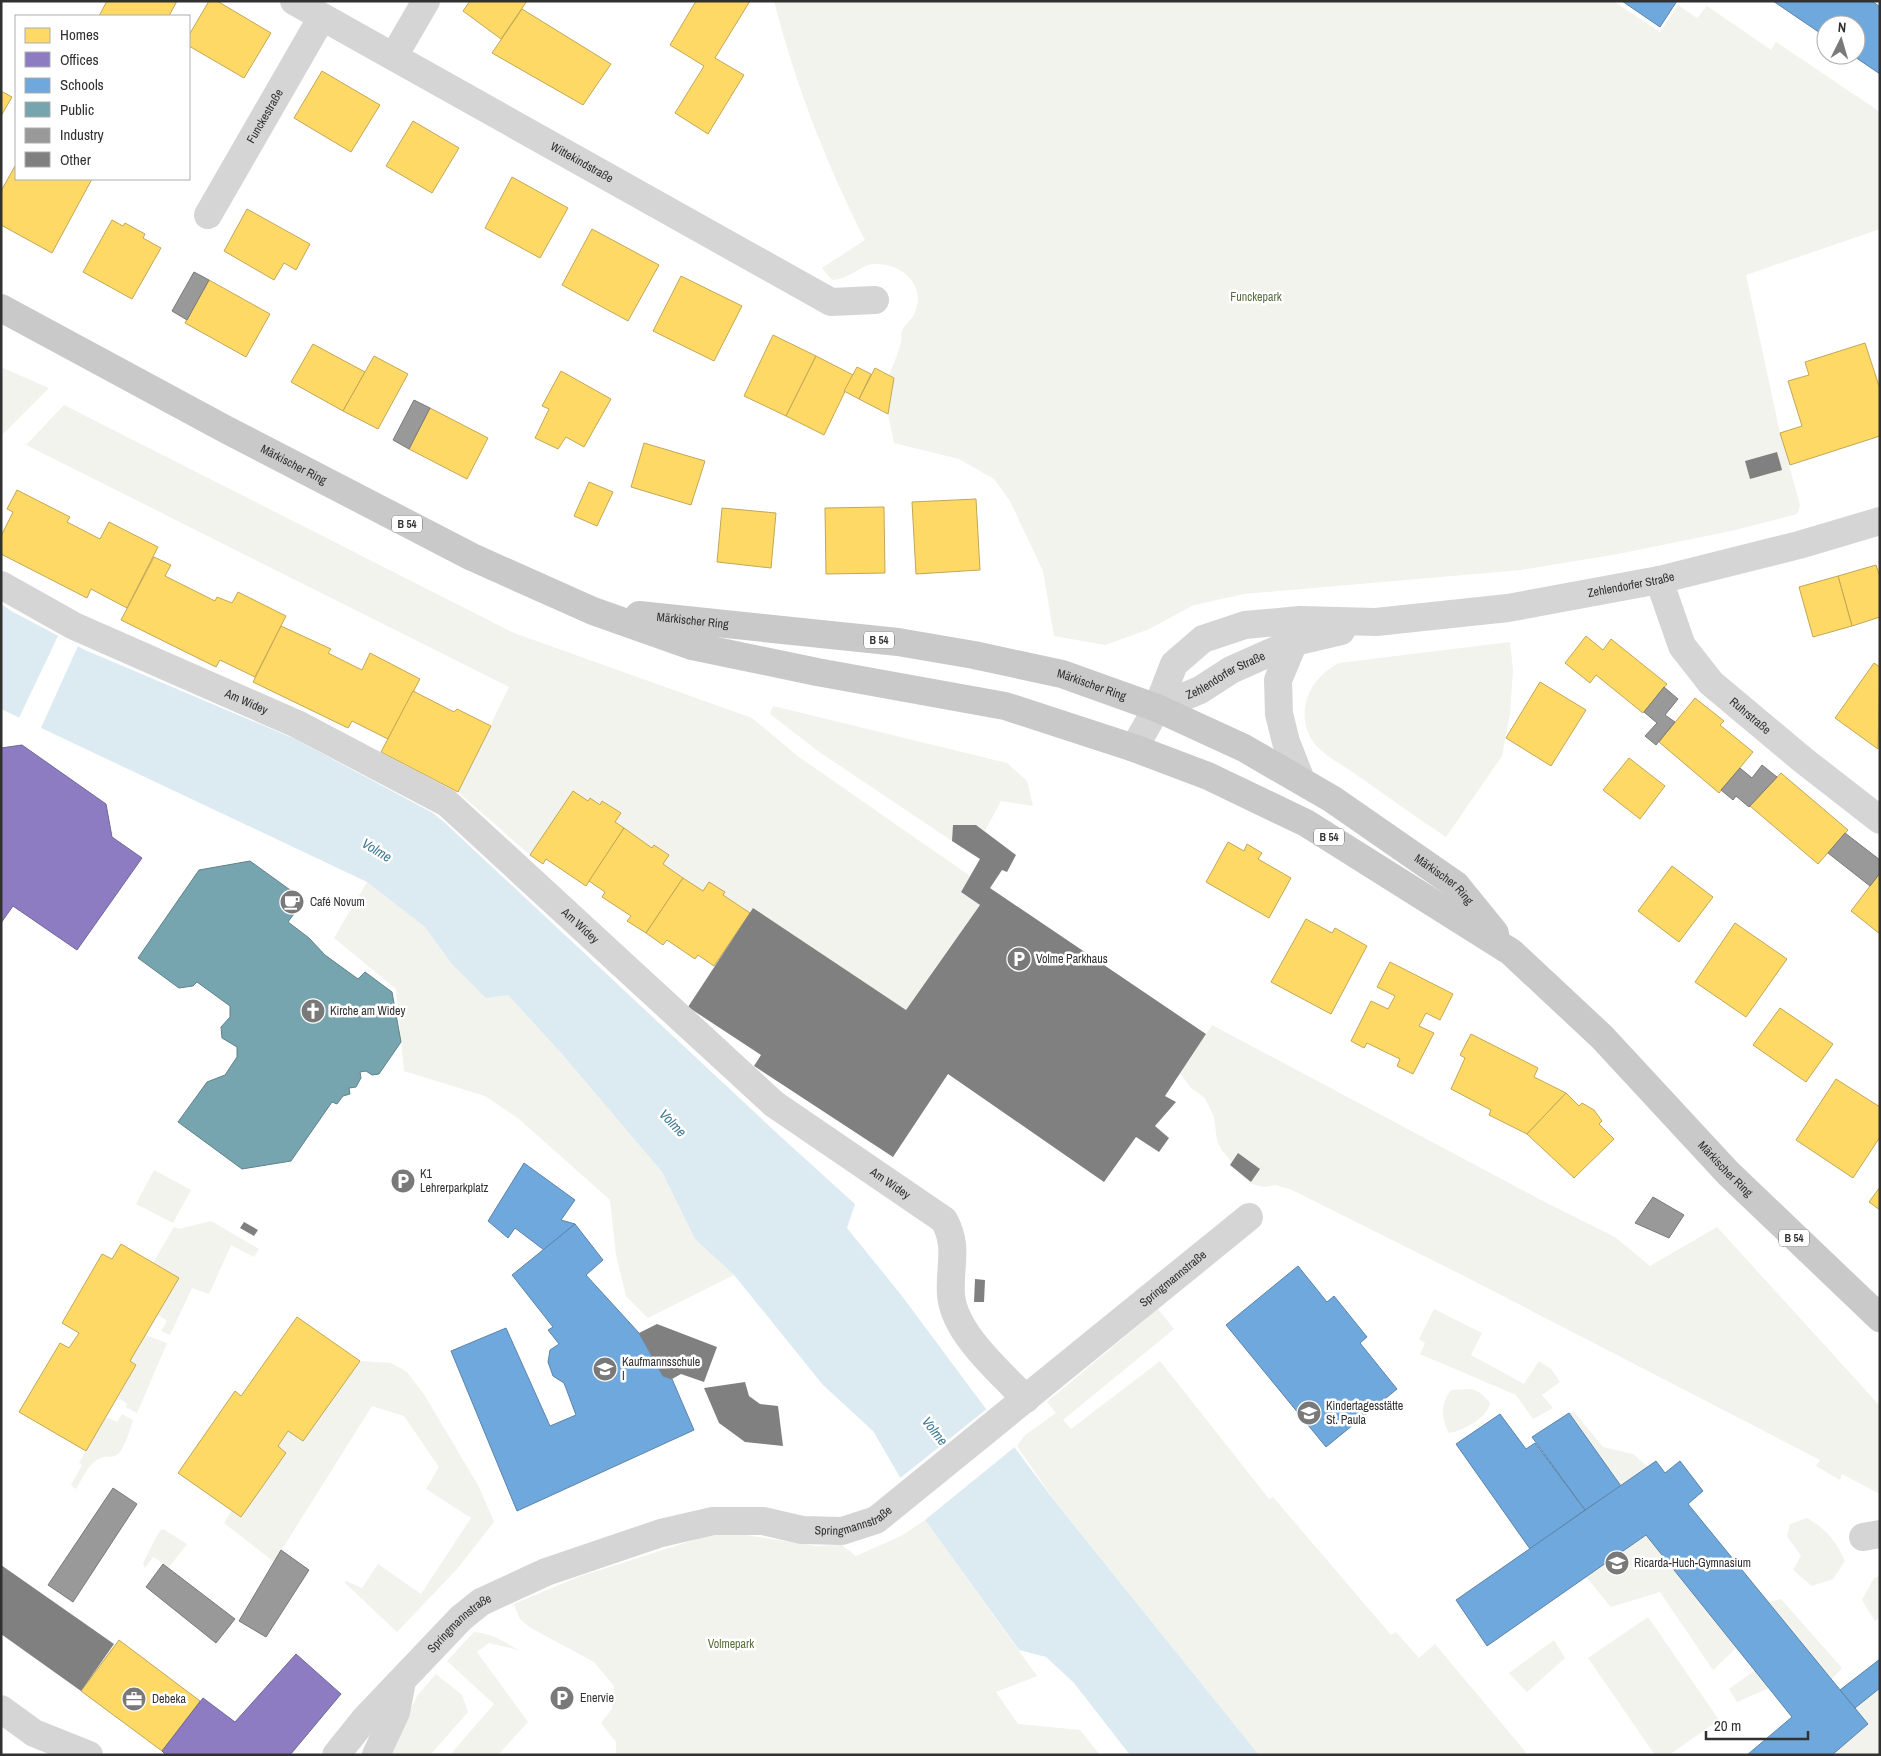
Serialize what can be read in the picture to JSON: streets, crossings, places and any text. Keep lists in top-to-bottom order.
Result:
{
  "streets": {
    "main road": ["Märkischer Ring", "B 54"],
    "street": [
      "Funckestraße",
      "Wittekindstraße",
      "Zehlendorfer Straße",
      "Am Widey",
      "Ruhrstraße",
      "Springmannstraße"
    ]
  },
  "crossings": [
    ["Funckestraße", "Wittekindstraße"],
    ["Märkischer Ring", "Zehlendorfer Straße"],
    ["Zehlendorfer Straße", "Ruhrstraße"],
    ["Am Widey", "Springmannstraße"]
  ],
  "water": ["Volme"],
  "parks": ["Funckepark", "Volmepark"],
  "places": {
    "cafe": ["Café Novum"],
    "parking": ["Volme Parkhaus", "K1 Lehrerparkplatz", "Enervie"],
    "church": ["Kirche am Widey"],
    "school or university": ["Kaufmannsschule I", "Kindertagesstätte St. Paula", "Ricarda-Huch-Gymnasium"],
    "office": ["Debeka"]
  },
  "legend": [
    "Homes",
    "Offices",
    "Schools",
    "Public",
    "Industry",
    "Other"
  ],
  "scale_bar": "20 m",
  "north": "top"
}
